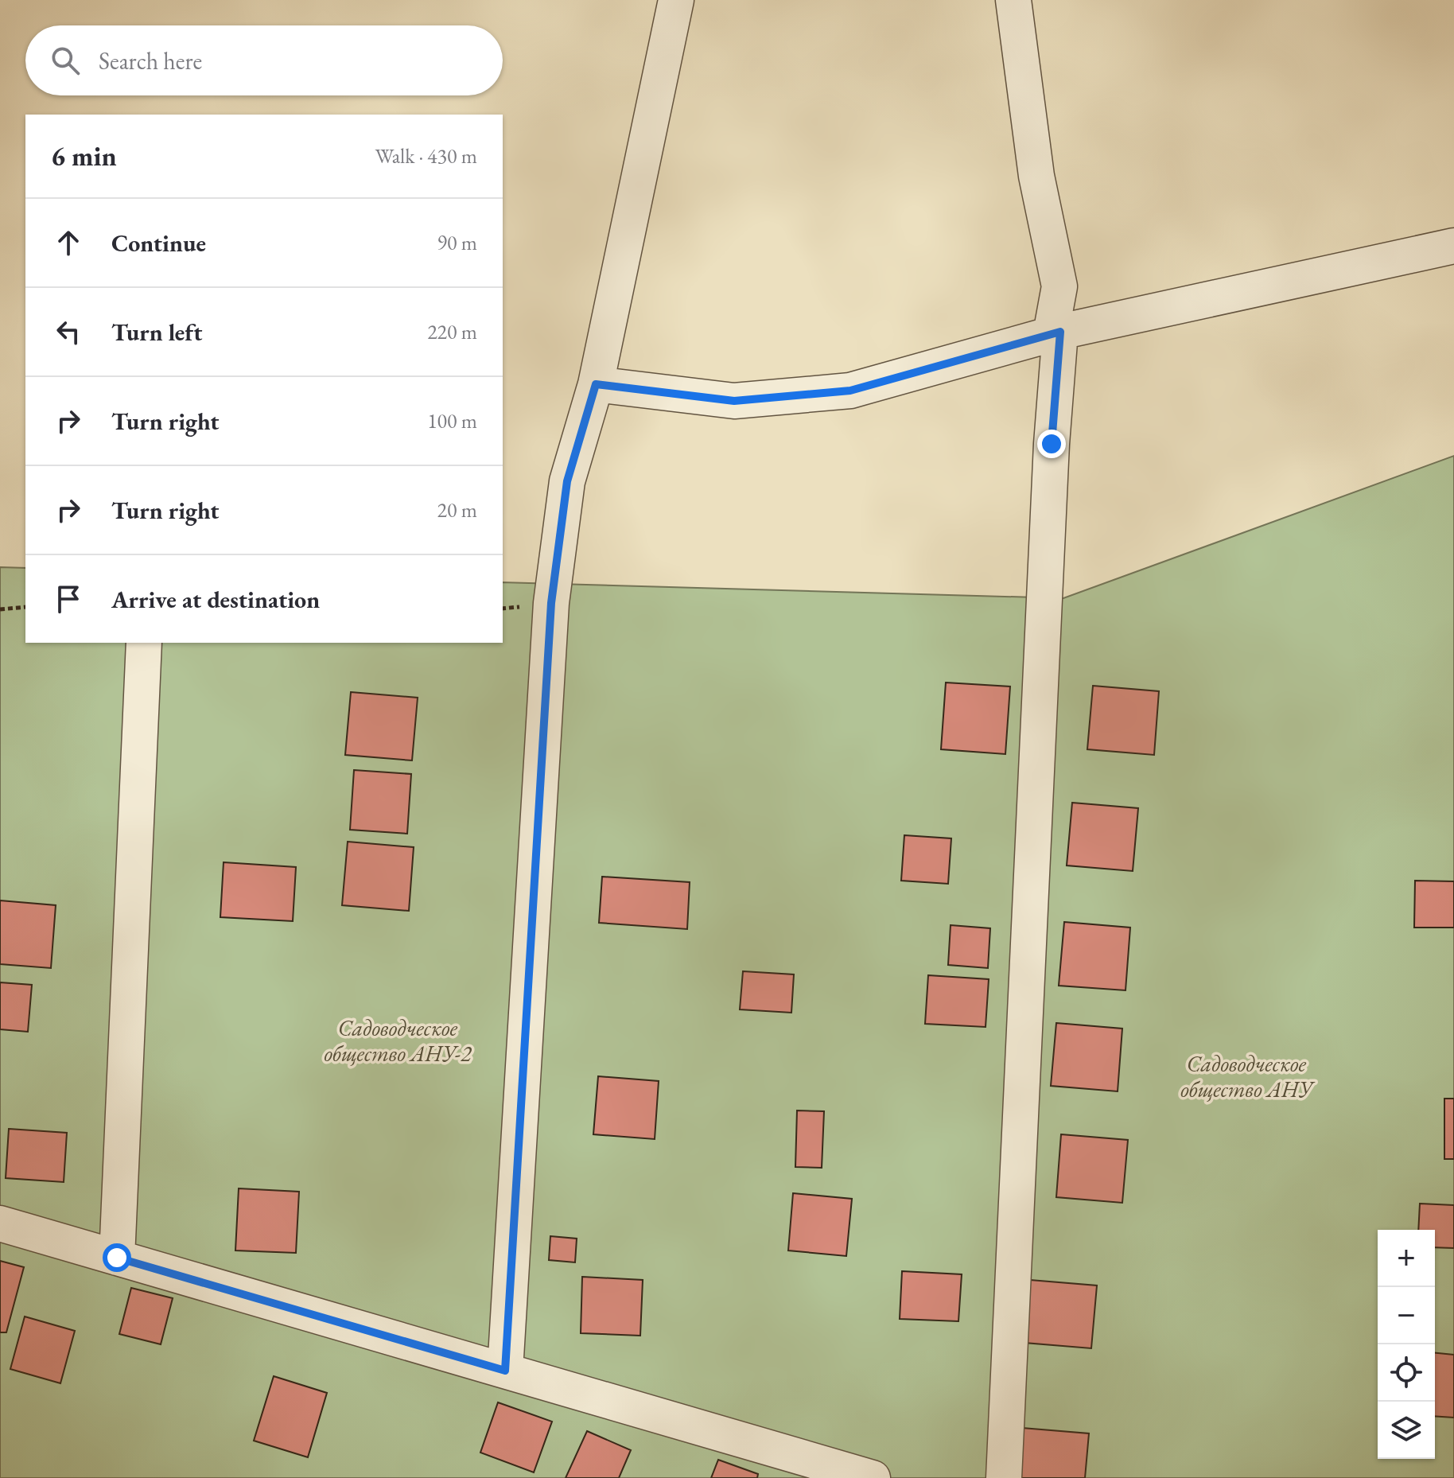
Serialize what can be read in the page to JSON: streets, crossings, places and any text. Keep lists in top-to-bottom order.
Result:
{
  "parks": ["Садоводческое общество АНУ-2", "Садоводческое общество АНУ"],
  "page": {
    "search": "Search here",
    "heading": ["6 min", "Walk · 430 m"],
    "list": [
      ["Continue", "90 m"],
      ["Turn left", "220 m"],
      ["Turn right", "100 m"],
      ["Turn right", "20 m"],
      "Arrive at destination"
    ],
    "map_buttons": ["+", "−"]
  }
}
